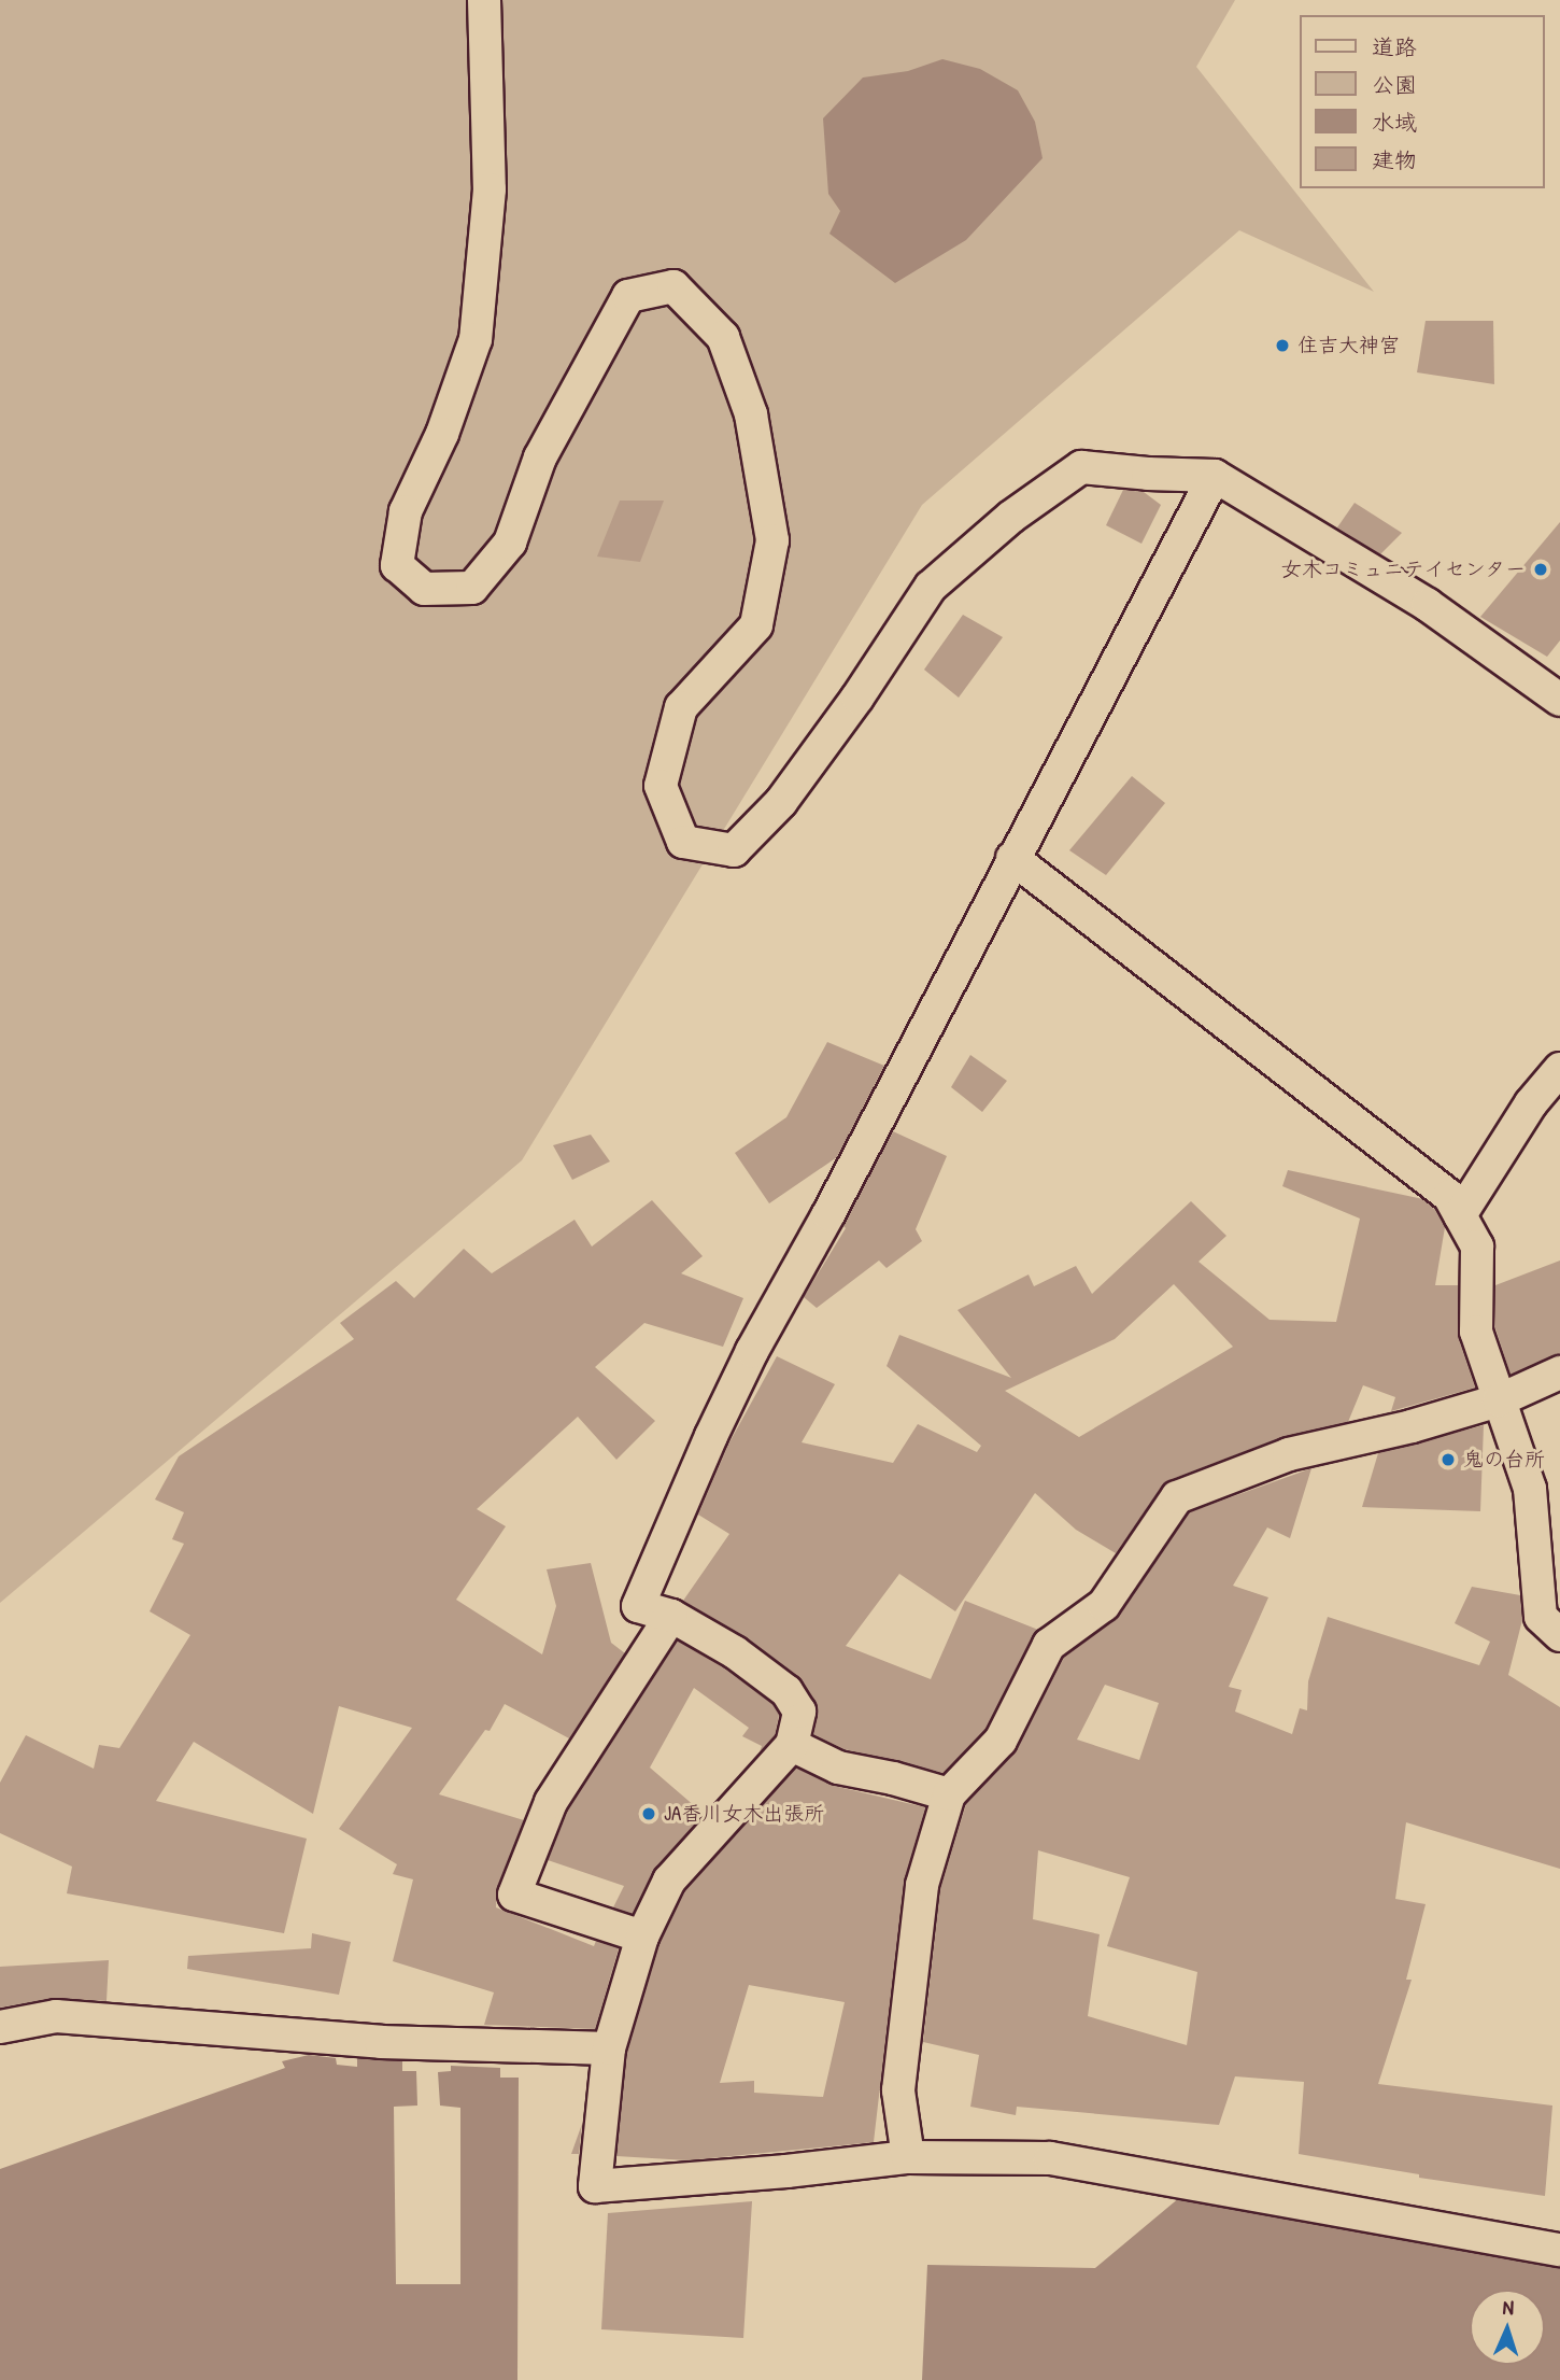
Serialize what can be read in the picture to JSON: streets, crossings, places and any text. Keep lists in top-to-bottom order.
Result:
{
  "places": [
    "住吉大神宮",
    "女木コミュニテイセンター",
    "鬼の台所",
    "JA香川女木出張所"
  ],
  "legend": [
    "道路",
    "公園",
    "水域",
    "建物"
  ],
  "north": "top"
}
